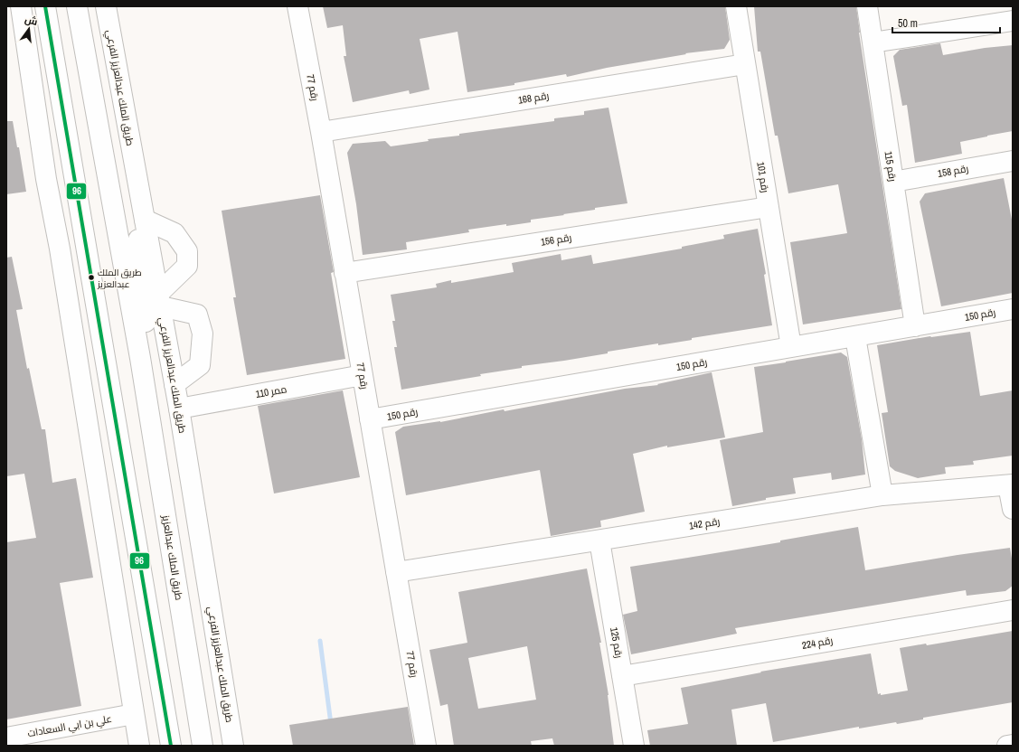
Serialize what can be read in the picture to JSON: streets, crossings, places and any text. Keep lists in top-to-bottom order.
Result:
{
  "streets": {
    "street": [
      "طريق الملك عبدالعزيز الفرعي",
      "رقم 77",
      "رقم 168",
      "رقم 115",
      "رقم 158",
      "رقم 101",
      "رقم 156",
      "رقم 150",
      "110 ممر",
      "رقم 142",
      "طريق الملك عبدالعزيز",
      "رقم 125",
      "رقم 224",
      "علي بن ابي السعادات"
    ]
  },
  "crossings": [
    ["طريق الملك عبدالعزيز الفرعي", "110 ممر"],
    ["رقم 77", "رقم 168"],
    ["رقم 77", "رقم 156"],
    ["رقم 77", "رقم 150"],
    ["رقم 77", "110 ممر"],
    ["رقم 77", "رقم 142"],
    ["رقم 168", "رقم 101"],
    ["رقم 115", "رقم 158"],
    ["رقم 115", "رقم 150"],
    ["رقم 101", "رقم 156"],
    ["رقم 101", "رقم 150"],
    ["رقم 142", "رقم 125"],
    ["رقم 125", "رقم 224"]
  ],
  "places": ["طريق الملك عبدالعزيز"],
  "lines": ["transit line 96"],
  "scale_bar": "50 m",
  "north": "top"
}
